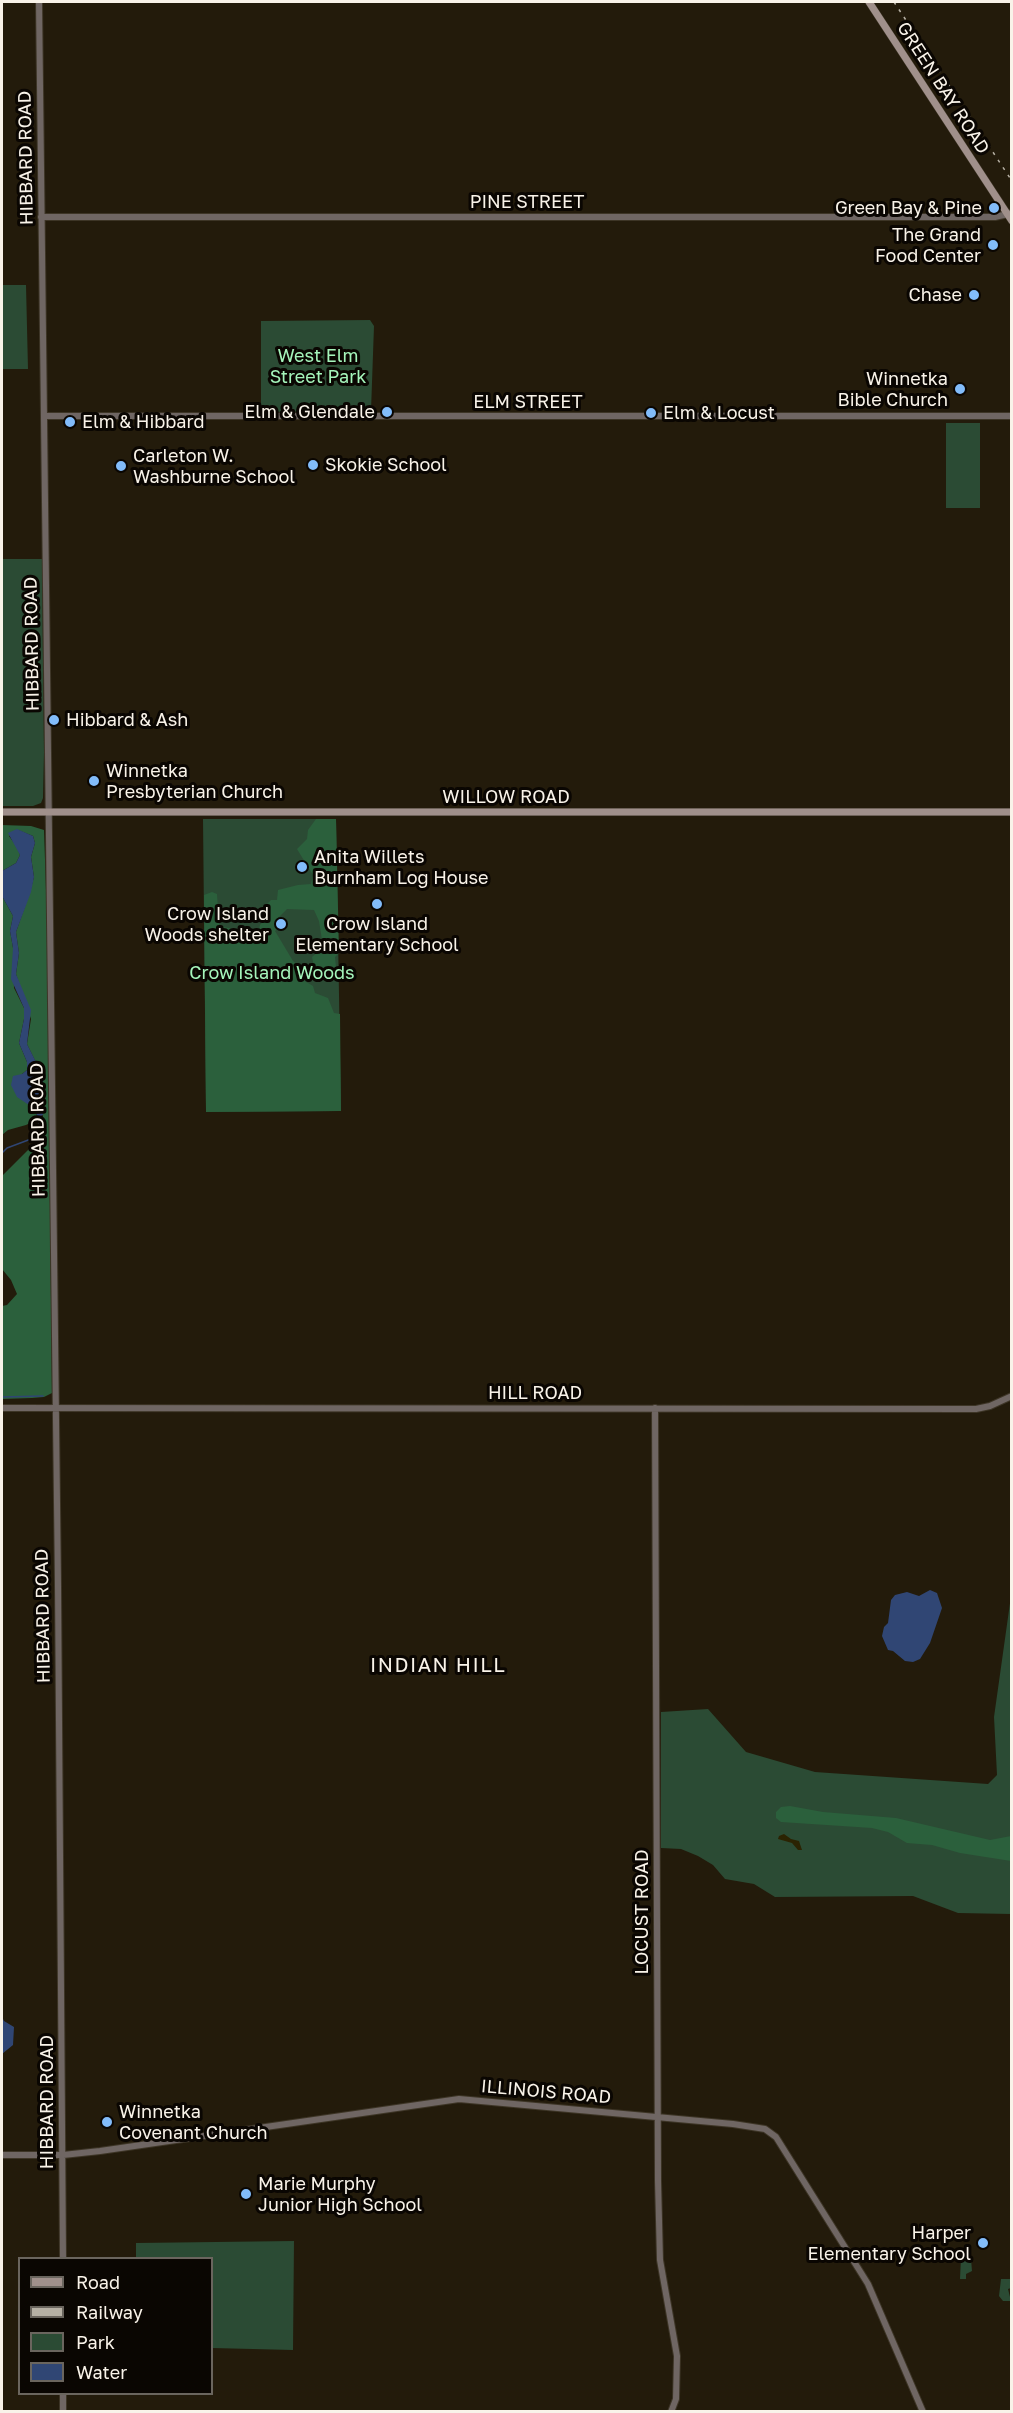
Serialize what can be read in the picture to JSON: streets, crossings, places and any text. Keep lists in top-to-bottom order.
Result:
{
  "streets": {
    "main road": ["GREEN BAY ROAD", "WILLOW ROAD"],
    "street": [
      "HIBBARD ROAD",
      "PINE STREET",
      "ELM STREET",
      "HILL ROAD",
      "LOCUST ROAD",
      "ILLINOIS ROAD"
    ]
  },
  "crossings": [
    ["GREEN BAY ROAD", "PINE STREET"],
    ["HIBBARD ROAD", "PINE STREET"],
    ["HIBBARD ROAD", "ELM STREET"],
    ["HIBBARD ROAD", "WILLOW ROAD"],
    ["HIBBARD ROAD", "HILL ROAD"],
    ["HIBBARD ROAD", "ILLINOIS ROAD"],
    ["HILL ROAD", "LOCUST ROAD"],
    ["LOCUST ROAD", "ILLINOIS ROAD"]
  ],
  "districts": ["INDIAN HILL"],
  "parks": ["West Elm Street Park", "Crow Island Woods"],
  "places": [
    "Green Bay & Pine",
    "The Grand Food Center",
    "Chase",
    "Winnetka Bible Church",
    "Elm & Glendale",
    "Elm & Locust",
    "Elm & Hibbard",
    "Skokie School",
    "Carleton W. Washburne School",
    "Hibbard & Ash",
    "Winnetka Presbyterian Church",
    "Anita Willets Burnham Log House",
    "Crow Island Elementary School",
    "Crow Island Woods shelter",
    "Winnetka Covenant Church",
    "Marie Murphy Junior High School",
    "Harper Elementary School"
  ],
  "legend": [
    "Road",
    "Railway",
    "Park",
    "Water"
  ]
}
